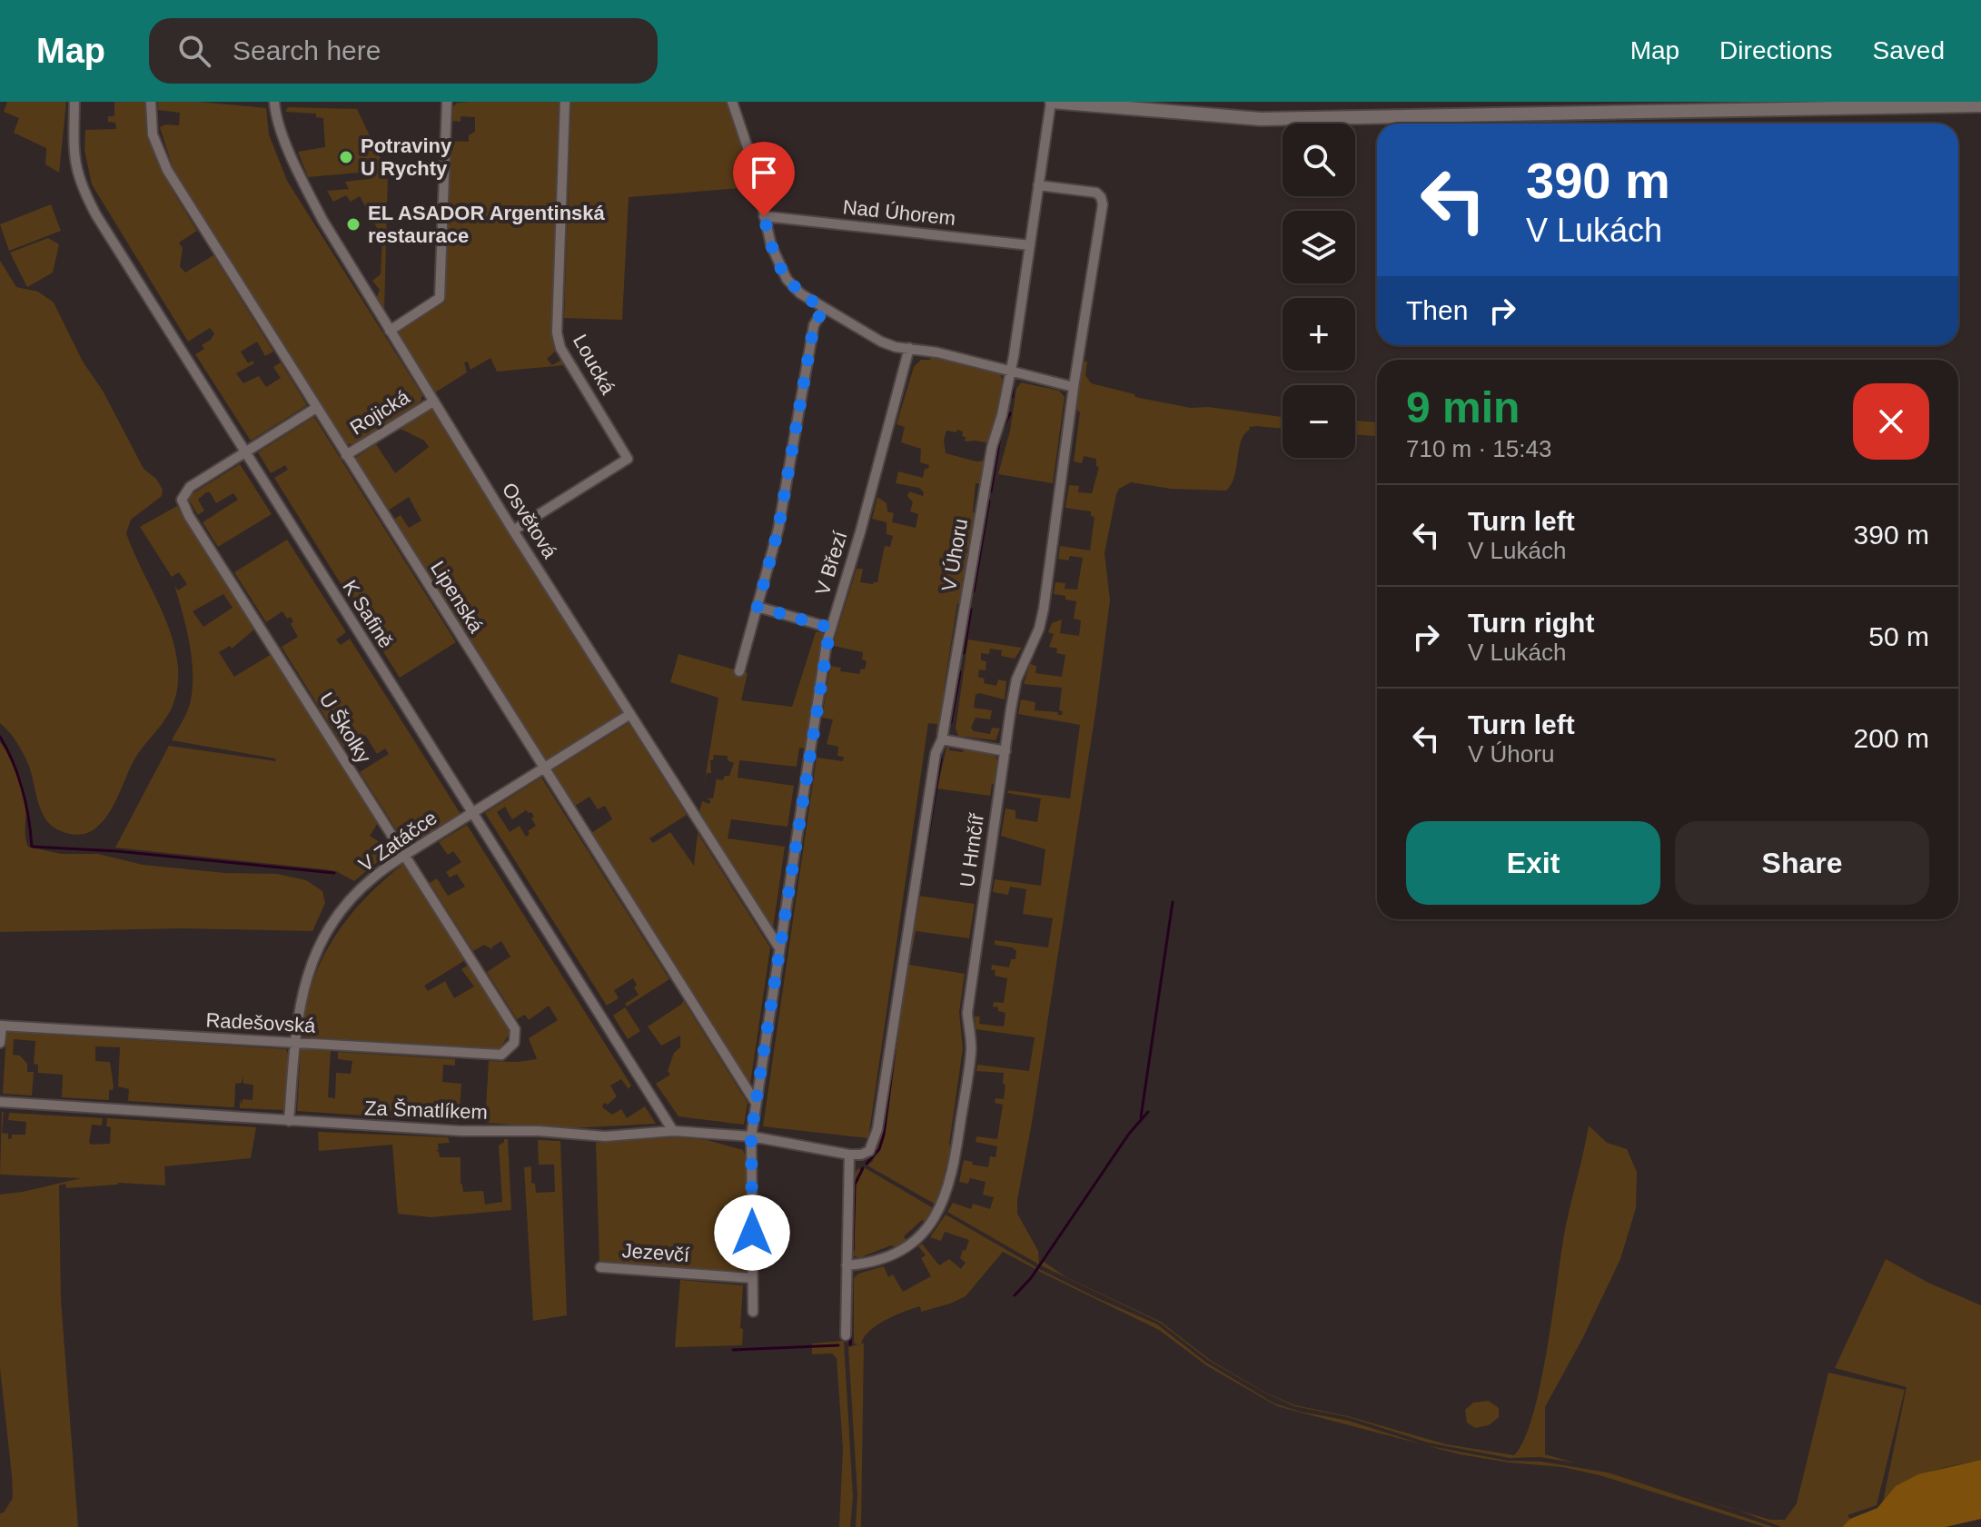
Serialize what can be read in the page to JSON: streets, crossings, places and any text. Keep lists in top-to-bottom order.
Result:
{
  "streets": {
    "street": [
      "Nad Úhorem",
      "Loucká",
      "Rojická",
      "Osvětová",
      "V Úhoru",
      "V Březí",
      "Lipenská",
      "K Safině",
      "U Školky",
      "V Zatáčce",
      "U Hrnčíř",
      "Radešovská",
      "Za Šmatlíkem",
      "Jezevčí"
    ]
  },
  "crossings": [
    ["Nad Úhorem", "V Úhoru"],
    ["Loucká", "Osvětová"],
    ["Rojická", "Osvětová"],
    ["Rojická", "Lipenská"],
    ["Osvětová", "V Březí"],
    ["Osvětová", "V Zatáčce"],
    ["V Úhoru", "U Hrnčíř"],
    ["V Úhoru", "Za Šmatlíkem"],
    ["V Březí", "Lipenská"],
    ["V Březí", "Za Šmatlíkem"],
    ["V Březí", "Jezevčí"],
    ["Lipenská", "V Zatáčce"],
    ["K Safině", "U Školky"],
    ["K Safině", "V Zatáčce"],
    ["K Safině", "Za Šmatlíkem"],
    ["U Školky", "V Zatáčce"],
    ["U Školky", "Radešovská"],
    ["V Zatáčce", "Radešovská"],
    ["V Zatáčce", "Za Šmatlíkem"]
  ],
  "places": ["Potraviny U Rychty", "EL ASADOR Argentinská restaurace"],
  "page": {
    "header": "Map",
    "search": "Search here",
    "nav": ["Map", "Directions", "Saved"],
    "map_buttons": ["+", "−"],
    "turn": ["390 m", "V Lukách"],
    "then": "Then",
    "heading": ["9 min", "710 m · 15:43"],
    "list": [
      {
        "name": "Turn left",
        "note": "V Lukách",
        "value": "390 m"
      },
      {
        "name": "Turn right",
        "note": "V Lukách",
        "value": "50 m"
      },
      {
        "name": "Turn left",
        "note": "V Úhoru",
        "value": "200 m"
      }
    ],
    "buttons": ["Exit", "Share"]
  }
}
